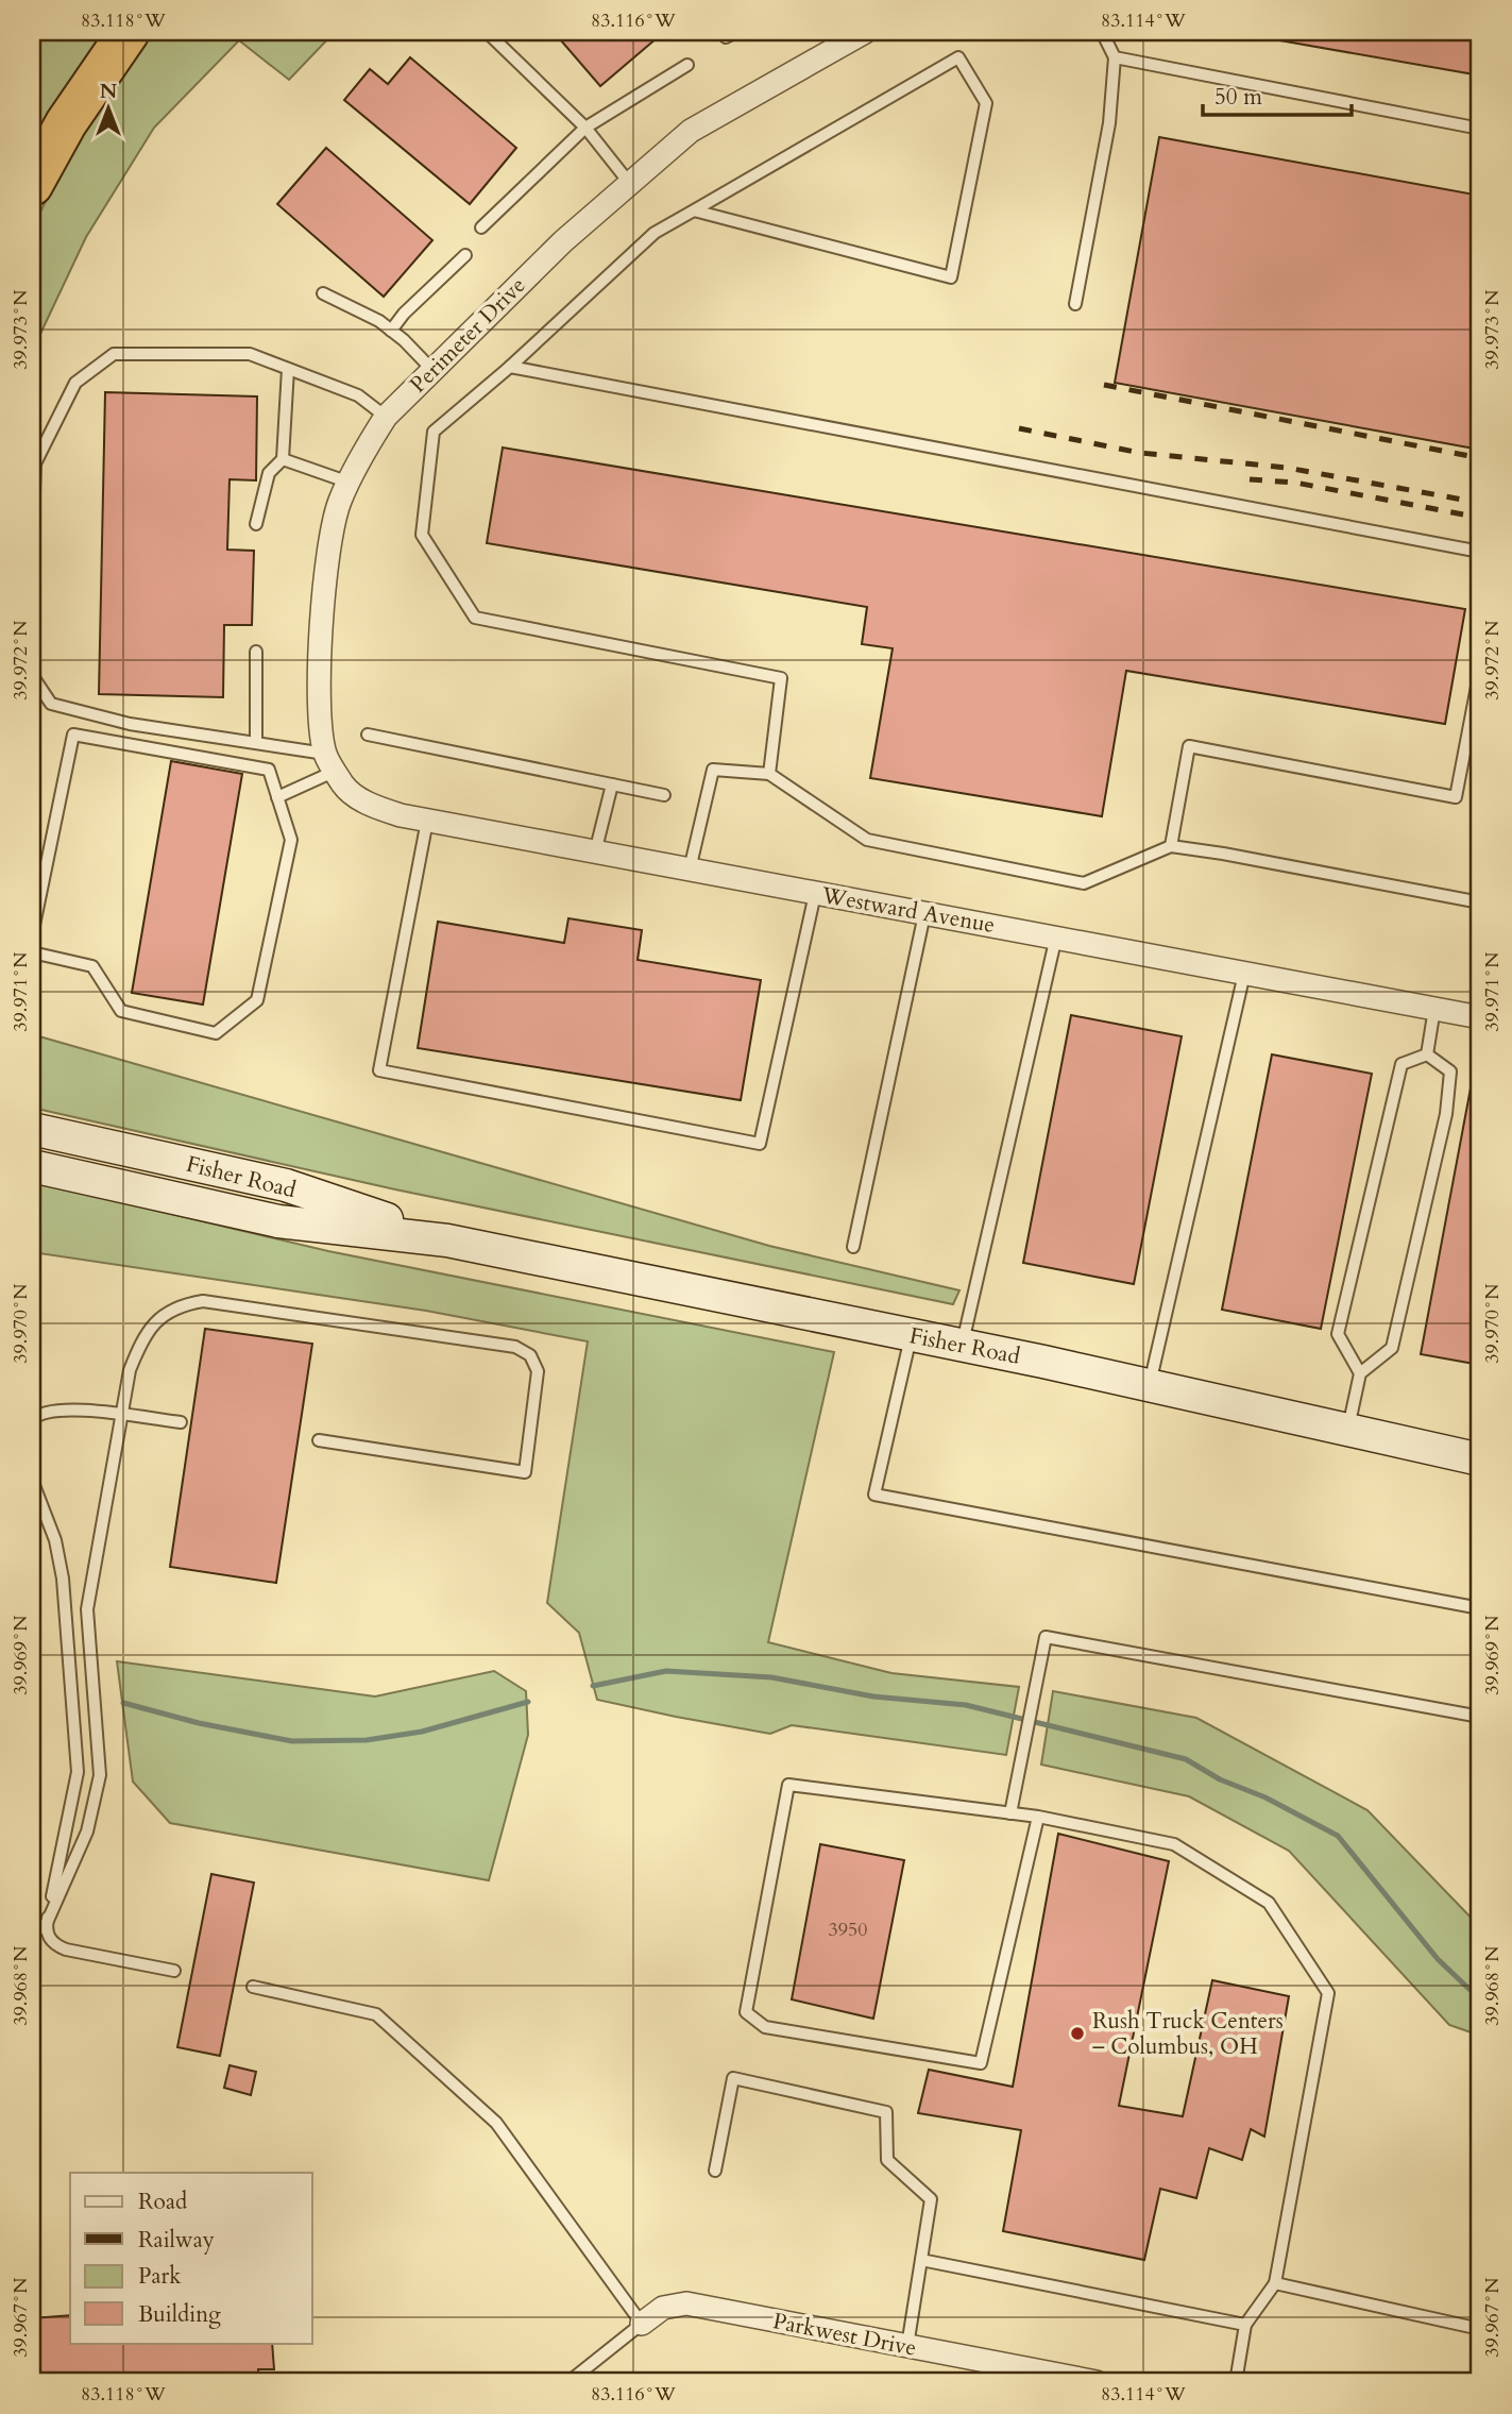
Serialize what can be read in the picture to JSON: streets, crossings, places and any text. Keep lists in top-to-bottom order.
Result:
{
  "streets": {
    "main road": ["Fisher Road"],
    "street": ["Perimeter Drive", "Westward Avenue", "Parkwest Drive"]
  },
  "crossings": [
    ["Perimeter Drive", "Westward Avenue"]
  ],
  "places": ["Rush Truck Centers – Columbus, OH"],
  "house_numbers": ["3950"],
  "legend": [
    "Road",
    "Railway",
    "Park",
    "Building"
  ],
  "scale_bar": "50 m",
  "north": "top",
  "coordinates": [
    "83.118°W",
    "83.116°W",
    "83.114°W",
    "39.973°N",
    "39.972°N",
    "39.971°N",
    "39.970°N",
    "39.969°N",
    "39.968°N",
    "39.967°N"
  ]
}
